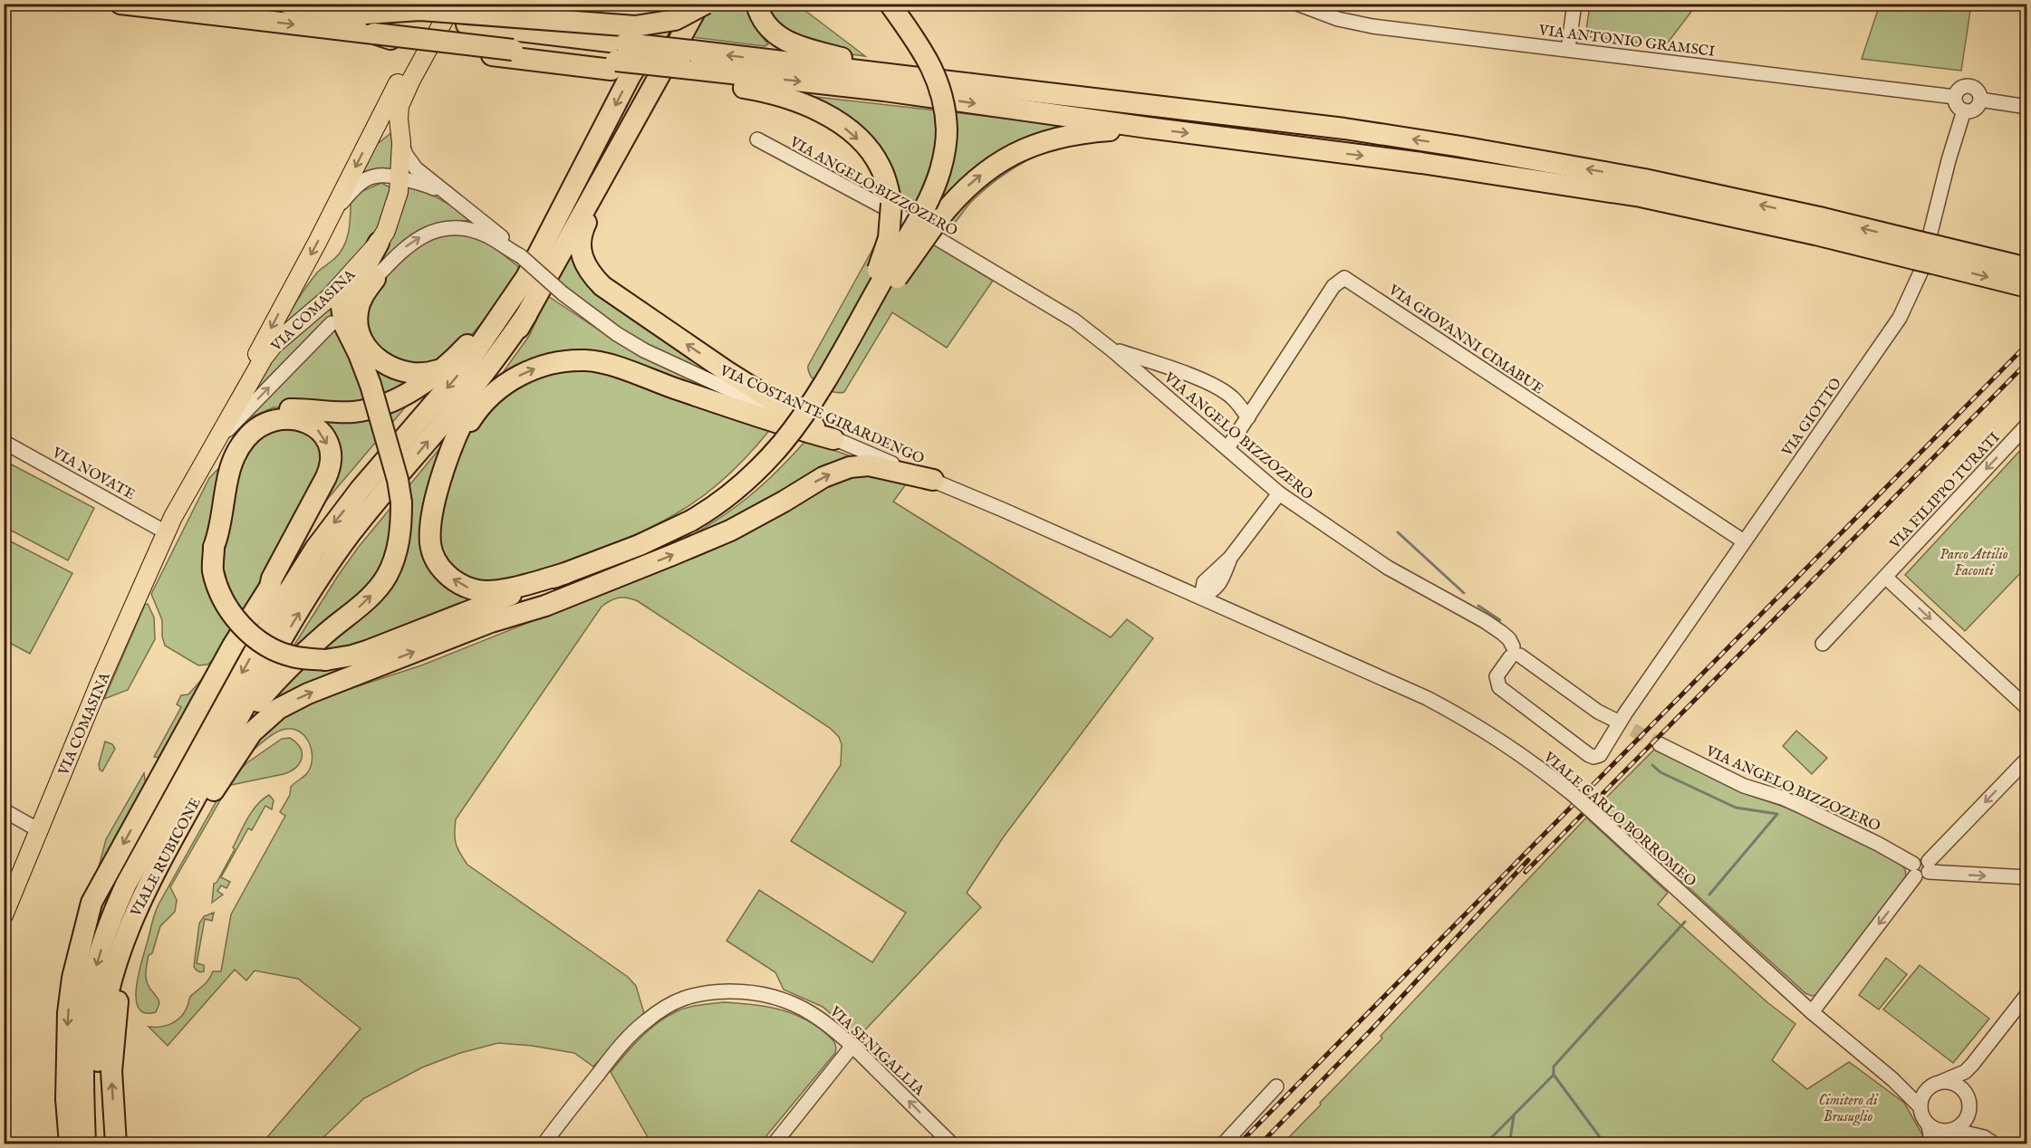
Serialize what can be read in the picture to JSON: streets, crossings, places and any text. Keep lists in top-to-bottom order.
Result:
{
  "streets": {
    "highway": ["VIALE RUBICONE"],
    "main road": ["VIA COMASINA"],
    "street": [
      "VIA ANTONIO GRAMSCI",
      "VIA ANGELO BIZZOZERO",
      "VIA GIOVANNI CIMABUE",
      "VIA COSTANTE GIRARDENGO",
      "VIA GIOTTO",
      "VIA NOVATE",
      "VIA FILIPPO TURATI",
      "VIALE CARLO BORROMEO",
      "VIA SENIGALLIA"
    ]
  },
  "crossings": [
    ["VIA ANTONIO GRAMSCI", "VIA GIOTTO"],
    ["VIA ANGELO BIZZOZERO", "VIA GIOVANNI CIMABUE"],
    ["VIA ANGELO BIZZOZERO", "VIA GIOTTO"],
    ["VIA COMASINA", "VIA COSTANTE GIRARDENGO"],
    ["VIA COMASINA", "VIA NOVATE"],
    ["VIA GIOVANNI CIMABUE", "VIA GIOTTO"],
    ["VIA COSTANTE GIRARDENGO", "VIALE CARLO BORROMEO"]
  ],
  "one_way": ["VIA FILIPPO TURATI"],
  "parks": ["Parco Attilio Faconti", "Cimitero di Brusuglio"]
}
